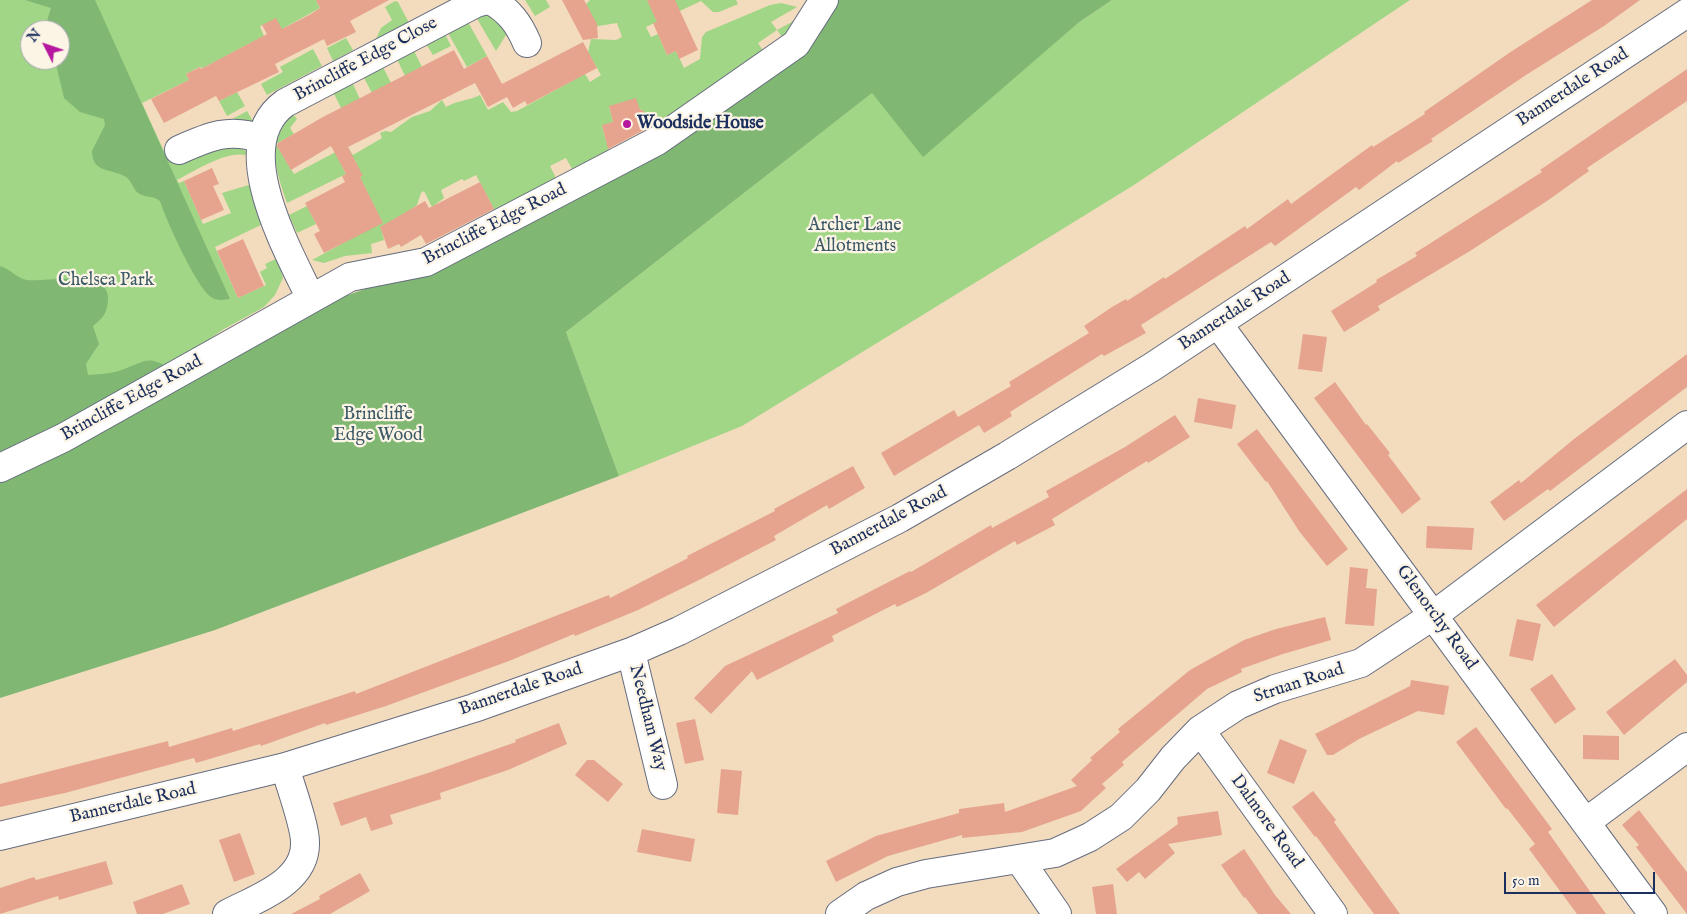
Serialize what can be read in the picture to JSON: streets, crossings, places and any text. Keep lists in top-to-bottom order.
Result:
{
  "streets": {
    "street": [
      "Brincliffe Edge Close",
      "Bannerdale Road",
      "Brincliffe Edge Road",
      "Glenorchy Road",
      "Struan Road",
      "Needham Way",
      "Dalmore Road"
    ]
  },
  "crossings": [
    ["Brincliffe Edge Close", "Brincliffe Edge Road"],
    ["Bannerdale Road", "Glenorchy Road"],
    ["Bannerdale Road", "Needham Way"],
    ["Glenorchy Road", "Struan Road"],
    ["Struan Road", "Dalmore Road"]
  ],
  "parks": ["Archer Lane Allotments", "Chelsea Park", "Brincliffe Edge Wood"],
  "places": ["Woodside House"],
  "scale_bar": "50 m",
  "north": "top left"
}
